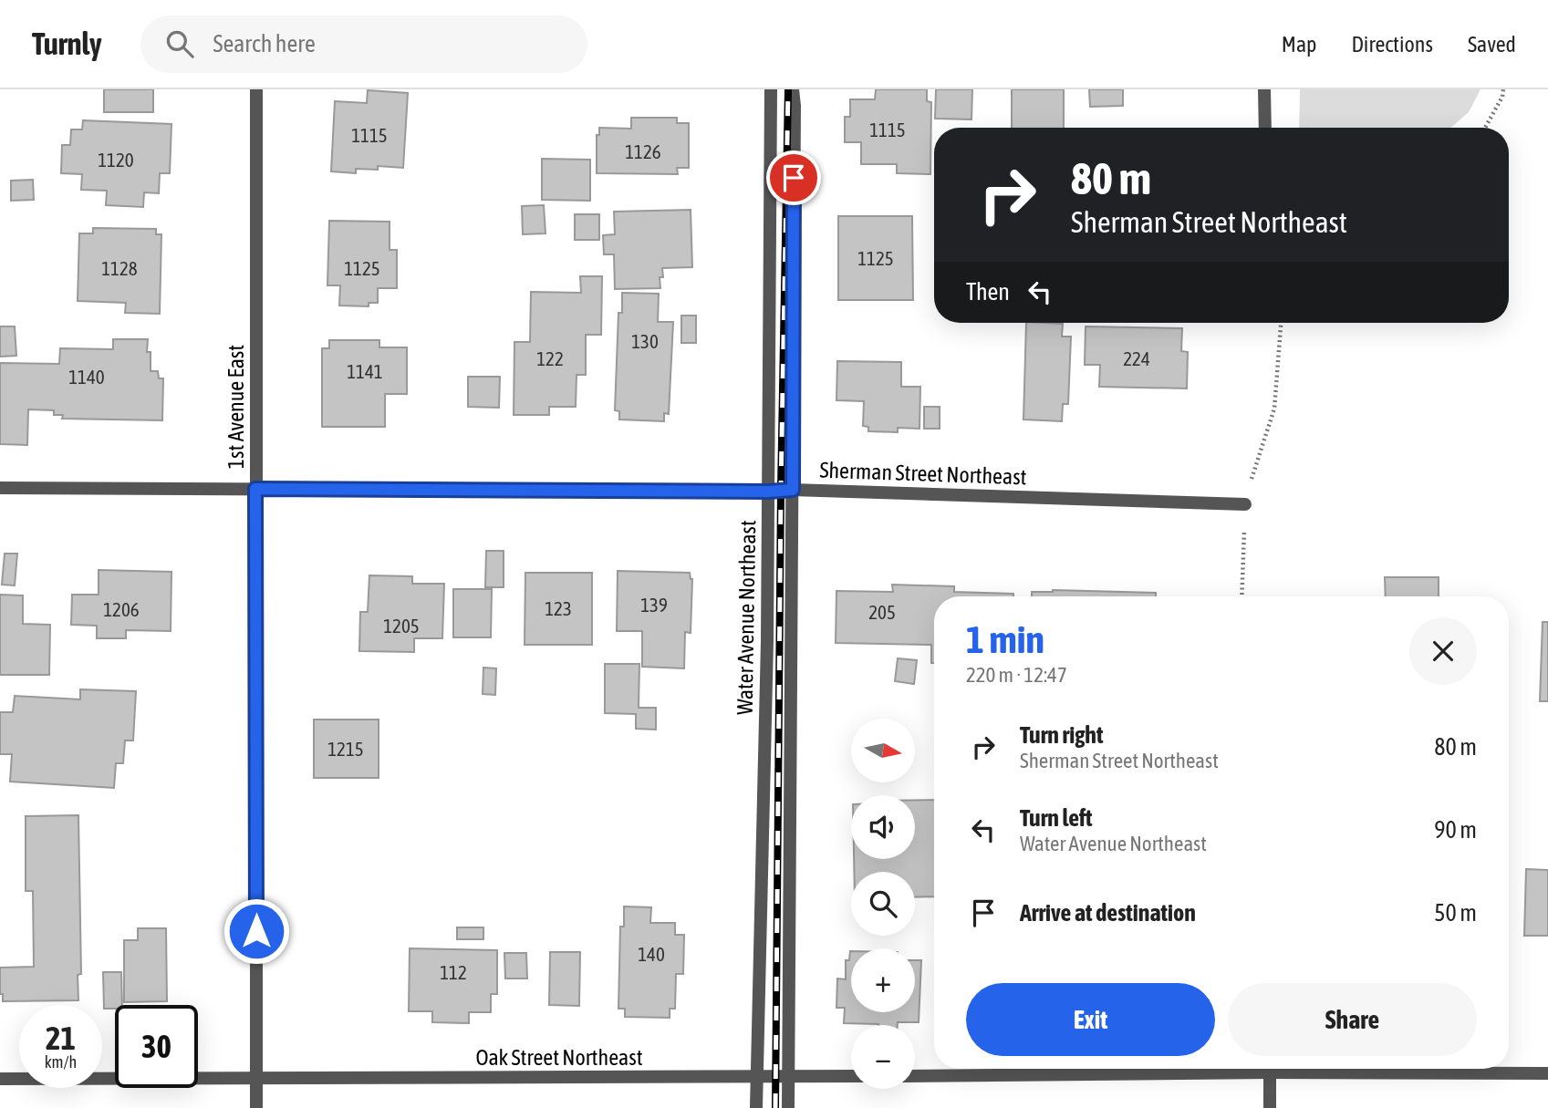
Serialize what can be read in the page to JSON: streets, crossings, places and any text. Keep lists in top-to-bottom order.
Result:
{
  "streets": {
    "street": [
      "1st Avenue East",
      "Sherman Street Northeast",
      "Water Avenue Northeast",
      "Oak Street Northeast"
    ]
  },
  "crossings": [
    ["1st Avenue East", "Sherman Street Northeast"],
    ["1st Avenue East", "Oak Street Northeast"],
    ["Sherman Street Northeast", "Water Avenue Northeast"],
    ["Water Avenue Northeast", "Oak Street Northeast"]
  ],
  "house_numbers": [
    "1115",
    "1115",
    "1126",
    "1120",
    "1125",
    "1128",
    "1125",
    "130",
    "122",
    "224",
    "1141",
    "1140",
    "139",
    "123",
    "1206",
    "205",
    "1205",
    "1215",
    "140",
    "112"
  ],
  "north": "right",
  "page": {
    "header": "Turnly",
    "search": "Search here",
    "nav": ["Map", "Directions", "Saved"],
    "turn": ["80 m", "Sherman Street Northeast"],
    "then": "Then",
    "heading": ["1 min", "220 m · 12:47"],
    "list": [
      {
        "name": "Turn right",
        "note": "Sherman Street Northeast",
        "value": "80 m"
      },
      {
        "name": "Turn left",
        "note": "Water Avenue Northeast",
        "value": "90 m"
      },
      {
        "name": "Arrive at destination",
        "value": "50 m"
      }
    ],
    "map_buttons": ["+", "−"],
    "buttons": ["Exit", "Share"],
    "speed": "21 km/h",
    "limit": "30"
  }
}
